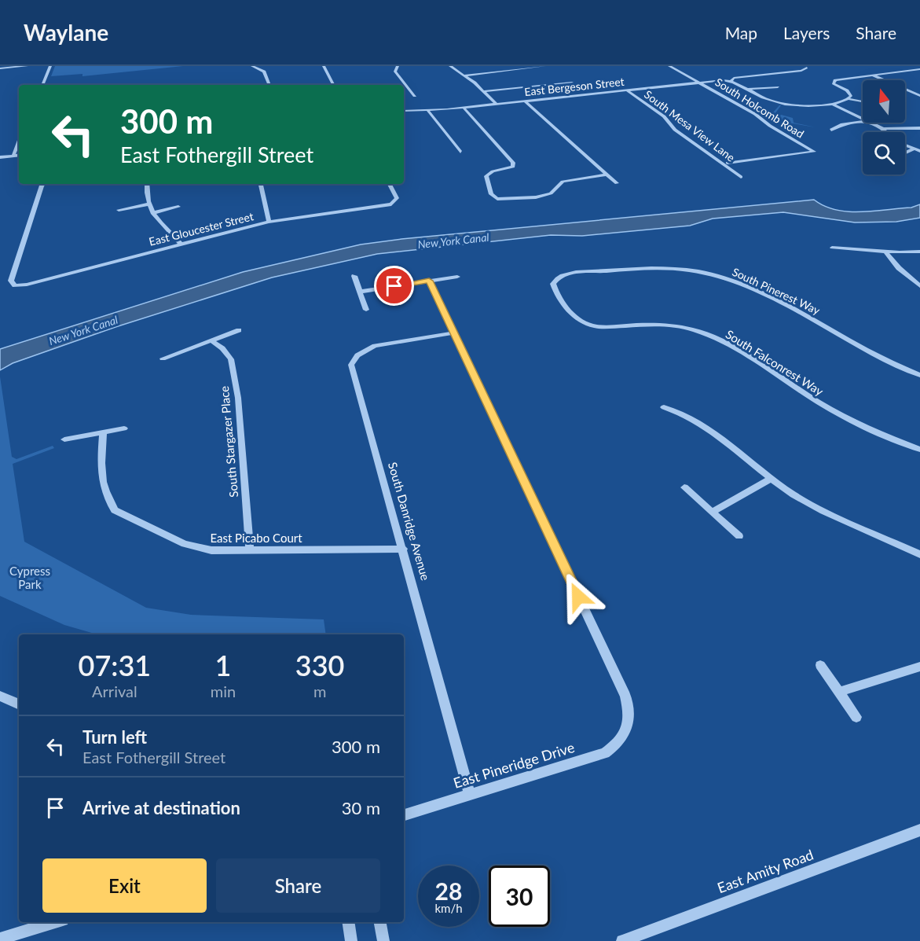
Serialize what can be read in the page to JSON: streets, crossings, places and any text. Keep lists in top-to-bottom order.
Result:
{
  "streets": {
    "street": [
      "East Bergeson Street",
      "South Holcomb Road",
      "South Mesa View Lane",
      "East Gloucester Street",
      "South Pinerest Way",
      "South Falconrest Way",
      "South Stargazer Place",
      "South Danridge Avenue",
      "East Picabo Court",
      "East Pineridge Drive",
      "East Amity Road"
    ]
  },
  "crossings": [
    ["East Bergeson Street", "South Holcomb Road"],
    ["East Bergeson Street", "South Mesa View Lane"],
    ["South Pinerest Way", "South Falconrest Way"],
    ["South Stargazer Place", "East Picabo Court"],
    ["South Danridge Avenue", "East Picabo Court"],
    ["South Danridge Avenue", "East Pineridge Drive"]
  ],
  "water": ["New York Canal"],
  "parks": ["Cypress Park"],
  "north": "top",
  "page": {
    "header": "Waylane",
    "nav": ["Map", "Layers", "Share"],
    "turn": ["300 m", "East Fothergill Street"],
    "eta": [
      "07:31",
      "Arrival",
      "1",
      "min",
      "330",
      "m"
    ],
    "list": [
      {
        "name": "Turn left",
        "note": "East Fothergill Street",
        "value": "300 m"
      },
      {
        "name": "Arrive at destination",
        "value": "30 m"
      }
    ],
    "buttons": ["Exit", "Share"],
    "speed": "28 km/h",
    "limit": "30"
  }
}
